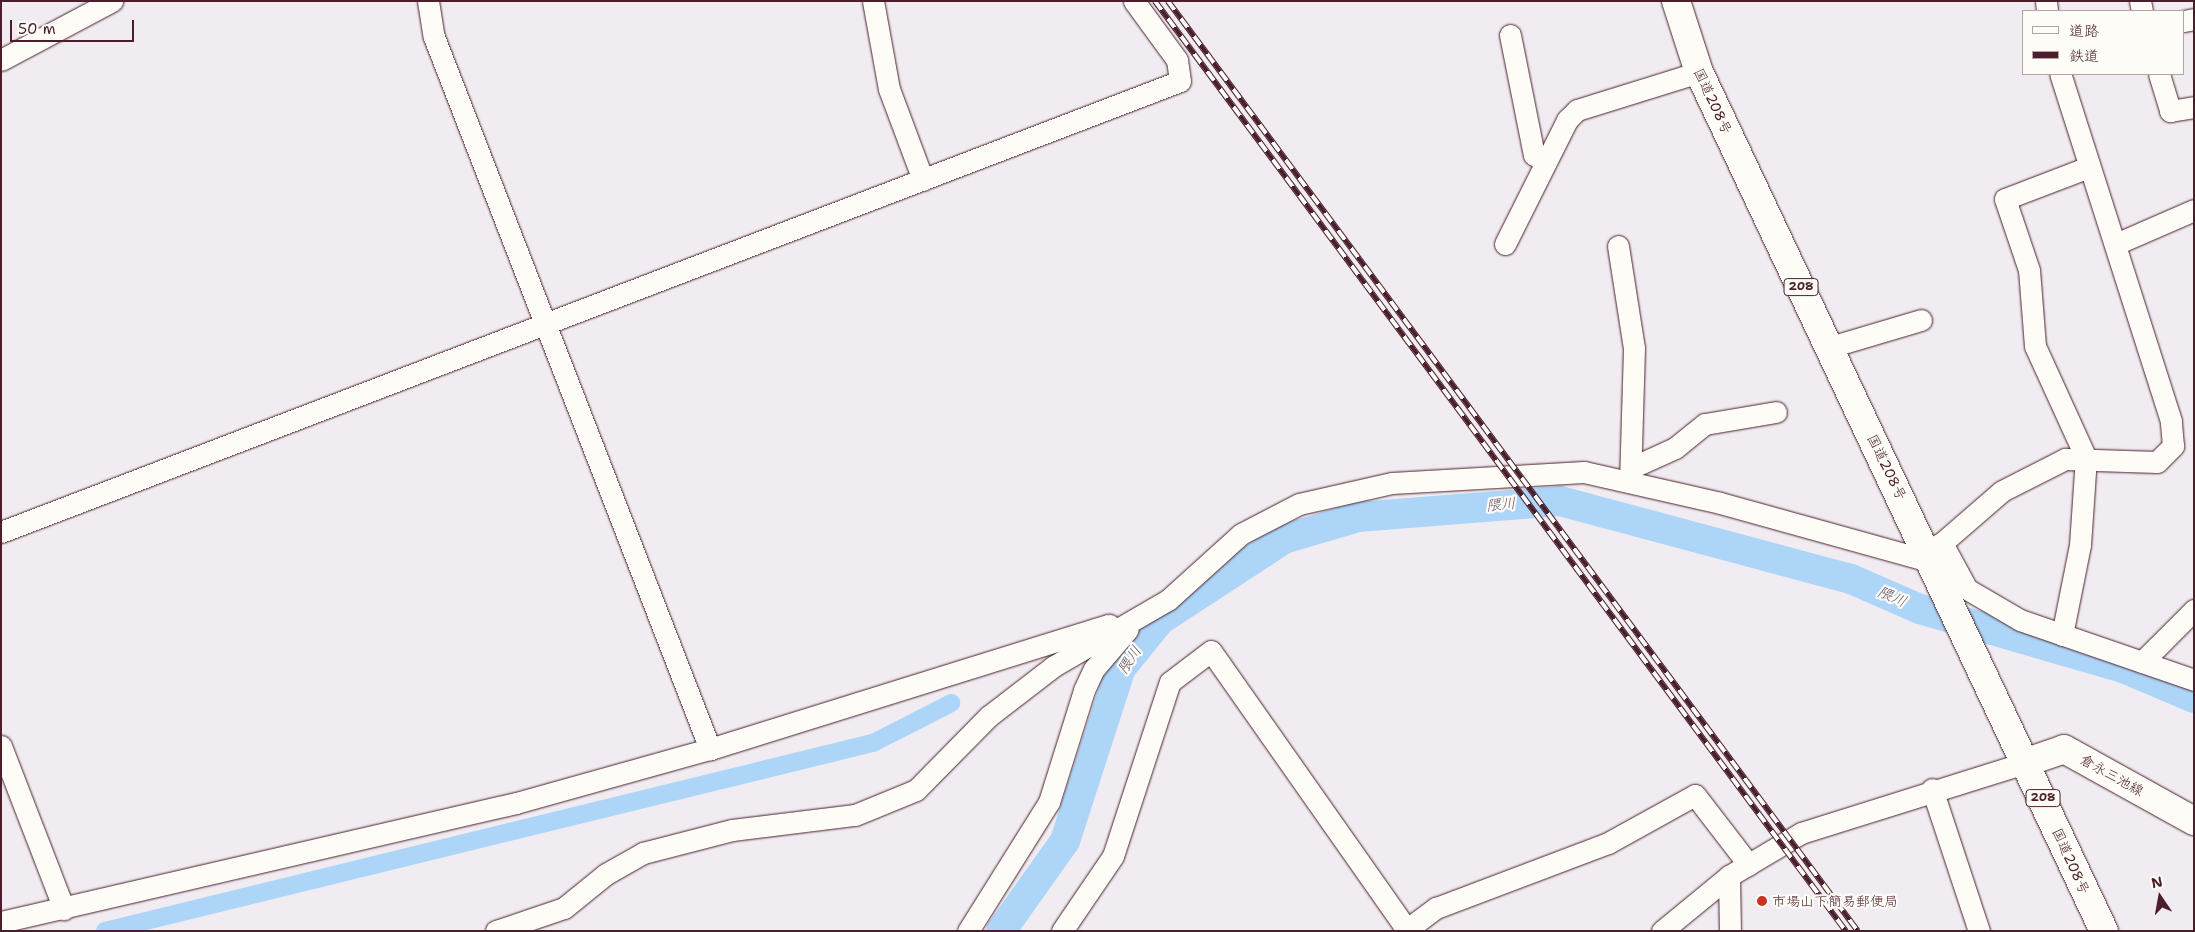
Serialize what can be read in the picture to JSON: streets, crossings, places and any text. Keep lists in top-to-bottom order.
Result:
{
  "streets": {
    "main road": ["国道208号", "208", "倉永三池線"]
  },
  "crossings": [
    ["国道208号", "倉永三池線"]
  ],
  "water": ["隈川"],
  "places": ["市場山下簡易郵便局"],
  "legend": ["道路", "鉄道"],
  "scale_bar": "50 m",
  "north": "top"
}
